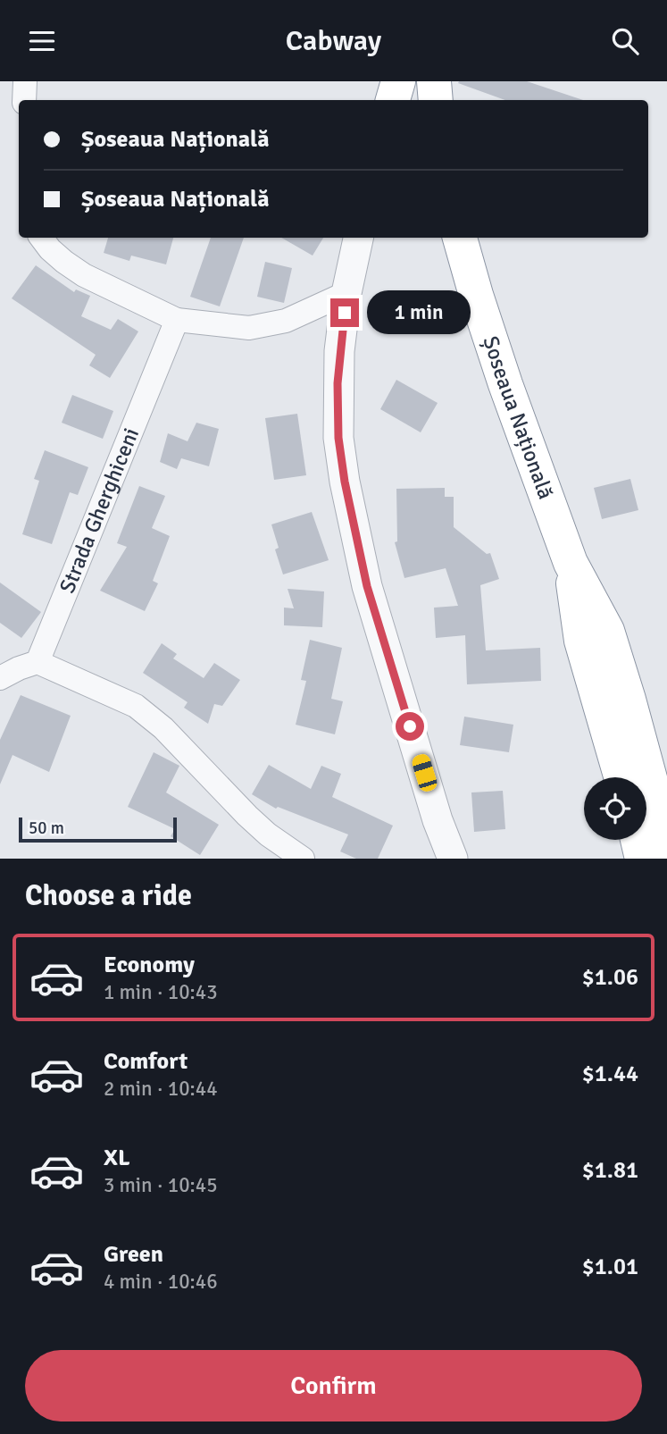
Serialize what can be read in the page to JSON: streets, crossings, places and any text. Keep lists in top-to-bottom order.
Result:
{
  "streets": {
    "highway": ["Șoseaua Națională"],
    "street": ["Strada Gherghiceni"]
  },
  "scale_bar": "50 m",
  "page": {
    "header": "Cabway",
    "banner": ["Șoseaua Națională", "Șoseaua Națională"],
    "bubble": "1 min",
    "scale": "50 m",
    "heading": "Choose a ride",
    "list": [
      {
        "name": "Economy",
        "note": "1 min · 10:43",
        "value": "$1.06"
      },
      {
        "name": "Comfort",
        "note": "2 min · 10:44",
        "value": "$1.44"
      },
      {
        "name": "XL",
        "note": "3 min · 10:45",
        "value": "$1.81"
      },
      {
        "name": "Green",
        "note": "4 min · 10:46",
        "value": "$1.01"
      }
    ],
    "buttons": "Confirm"
  }
}
